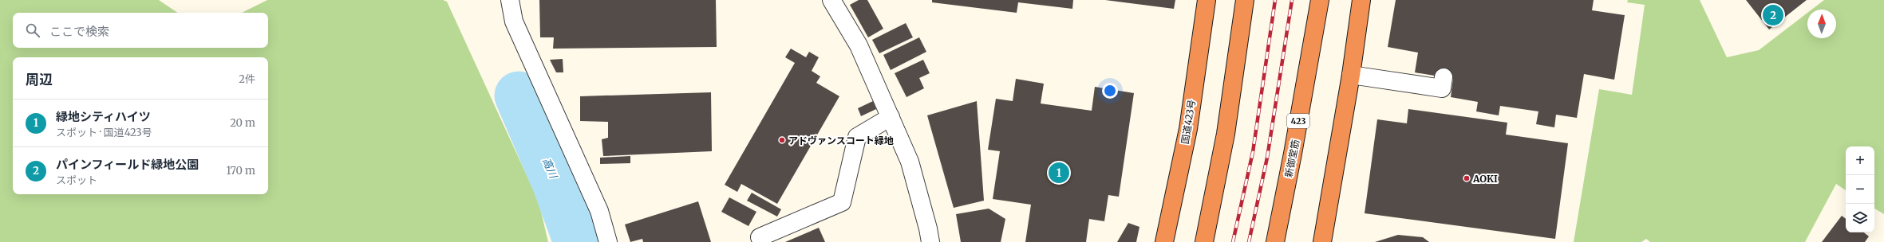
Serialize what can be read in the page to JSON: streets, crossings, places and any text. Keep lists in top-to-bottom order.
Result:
{
  "streets": {
    "highway": ["423", "国道423号", "新御堂筋"]
  },
  "water": ["高川"],
  "places": ["アドヴァンスコート緑地", "AOKI"],
  "north": "top",
  "page": {
    "pins": ["2", "1"],
    "search": "ここで検索",
    "heading": ["周辺", "2件"],
    "list": [
      {
        "mark": "1",
        "name": "緑地シティハイツ",
        "note": "スポット · 国道423号",
        "value": "20 m"
      },
      {
        "mark": "2",
        "name": "パインフィールド緑地公園",
        "note": "スポット",
        "value": "170 m"
      }
    ],
    "map_buttons": ["+", "−"]
  }
}
